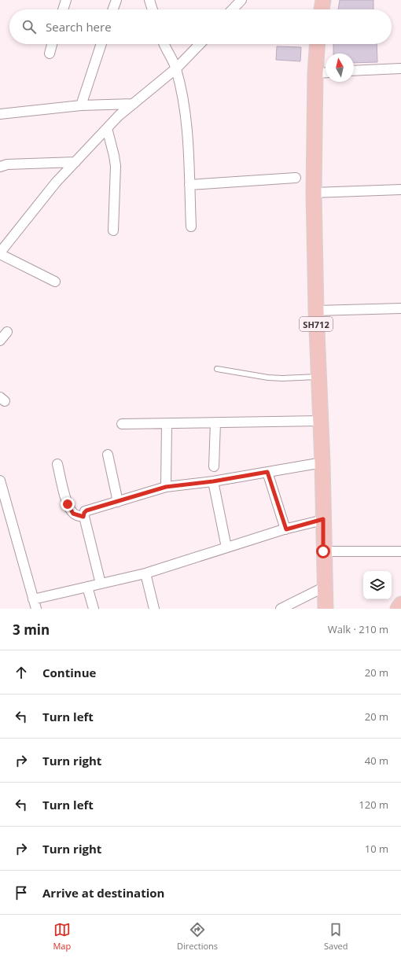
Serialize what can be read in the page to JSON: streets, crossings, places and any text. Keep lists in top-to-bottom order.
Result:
{
  "streets": {
    "main road": ["SH712"]
  },
  "north": "top",
  "page": {
    "search": "Search here",
    "heading": ["3 min", "Walk · 210 m"],
    "list": [
      ["Continue", "20 m"],
      ["Turn left", "20 m"],
      ["Turn right", "40 m"],
      ["Turn left", "120 m"],
      ["Turn right", "10 m"],
      "Arrive at destination"
    ],
    "nav": ["Map", "Directions", "Saved"]
  }
}
